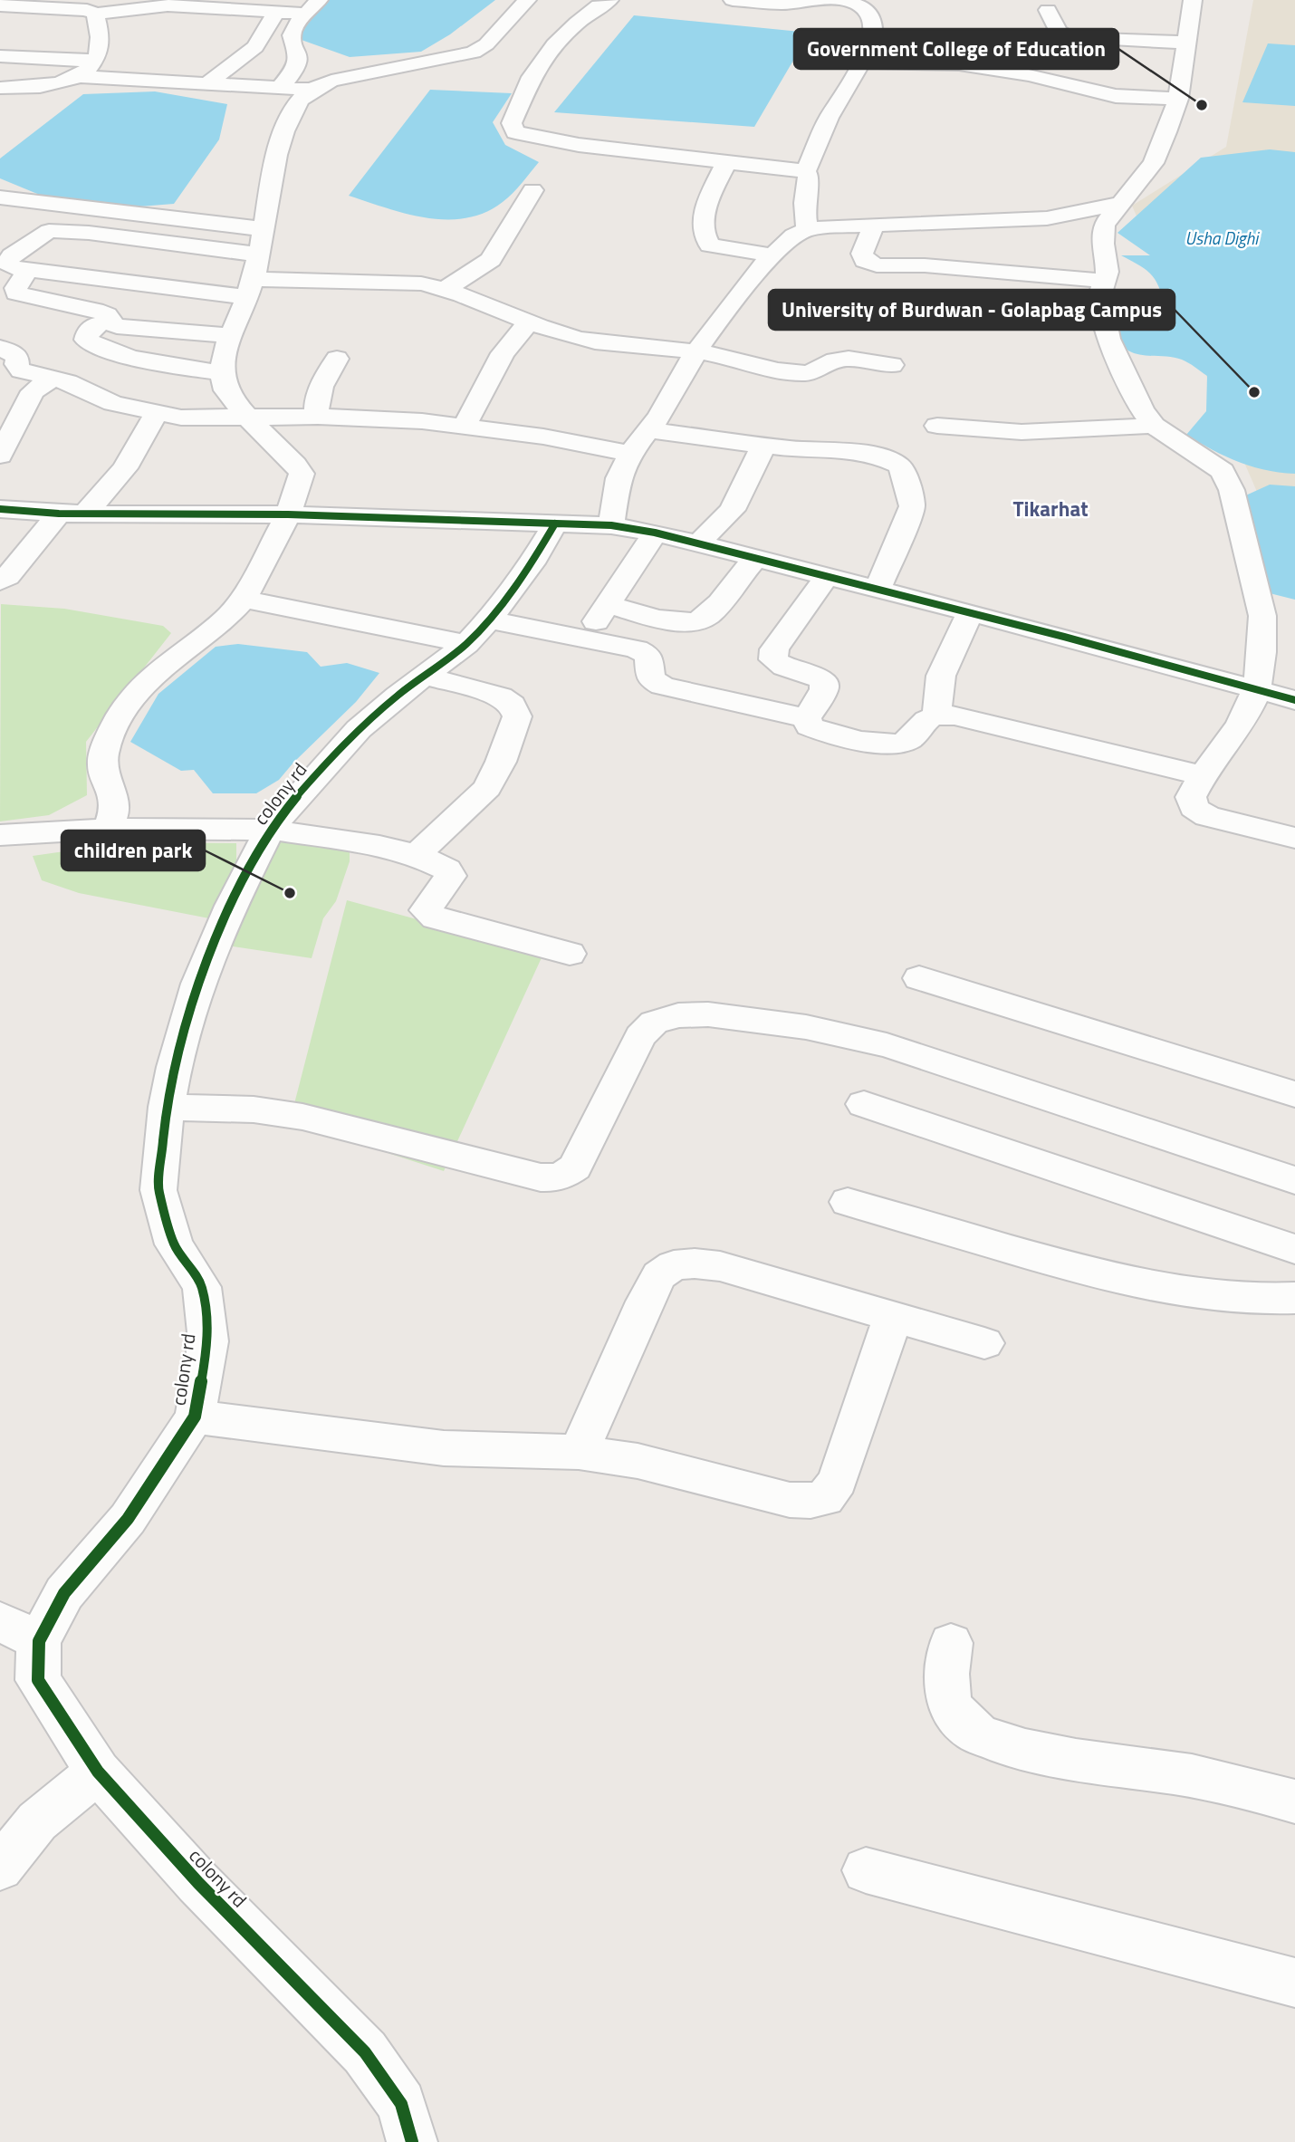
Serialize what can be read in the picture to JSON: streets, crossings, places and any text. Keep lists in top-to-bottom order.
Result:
{
  "streets": {
    "street": ["colony rd"]
  },
  "districts": ["Tikarhat"],
  "water": ["Usha Dighi"],
  "places": ["Government College of Education", "University of Burdwan - Golapbag Campus", "children park"]
}
